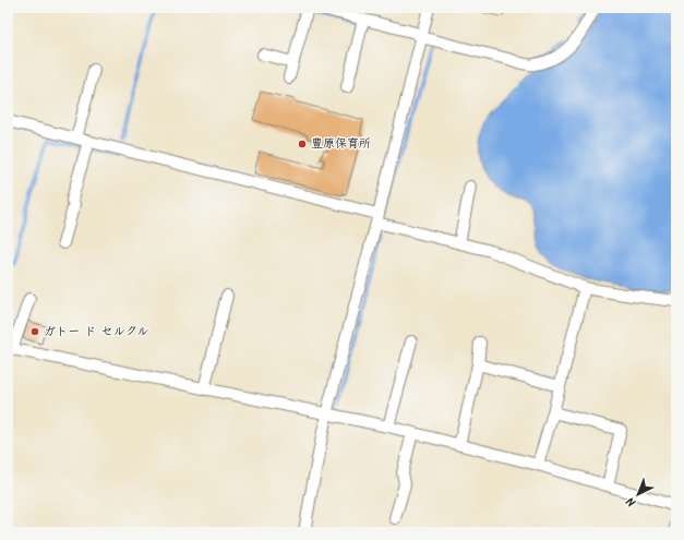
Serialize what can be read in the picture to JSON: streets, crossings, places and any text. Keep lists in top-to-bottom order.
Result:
{
  "places": ["豊原保育所", "ガトー ド セルクル"],
  "north": "bottom left"
}
